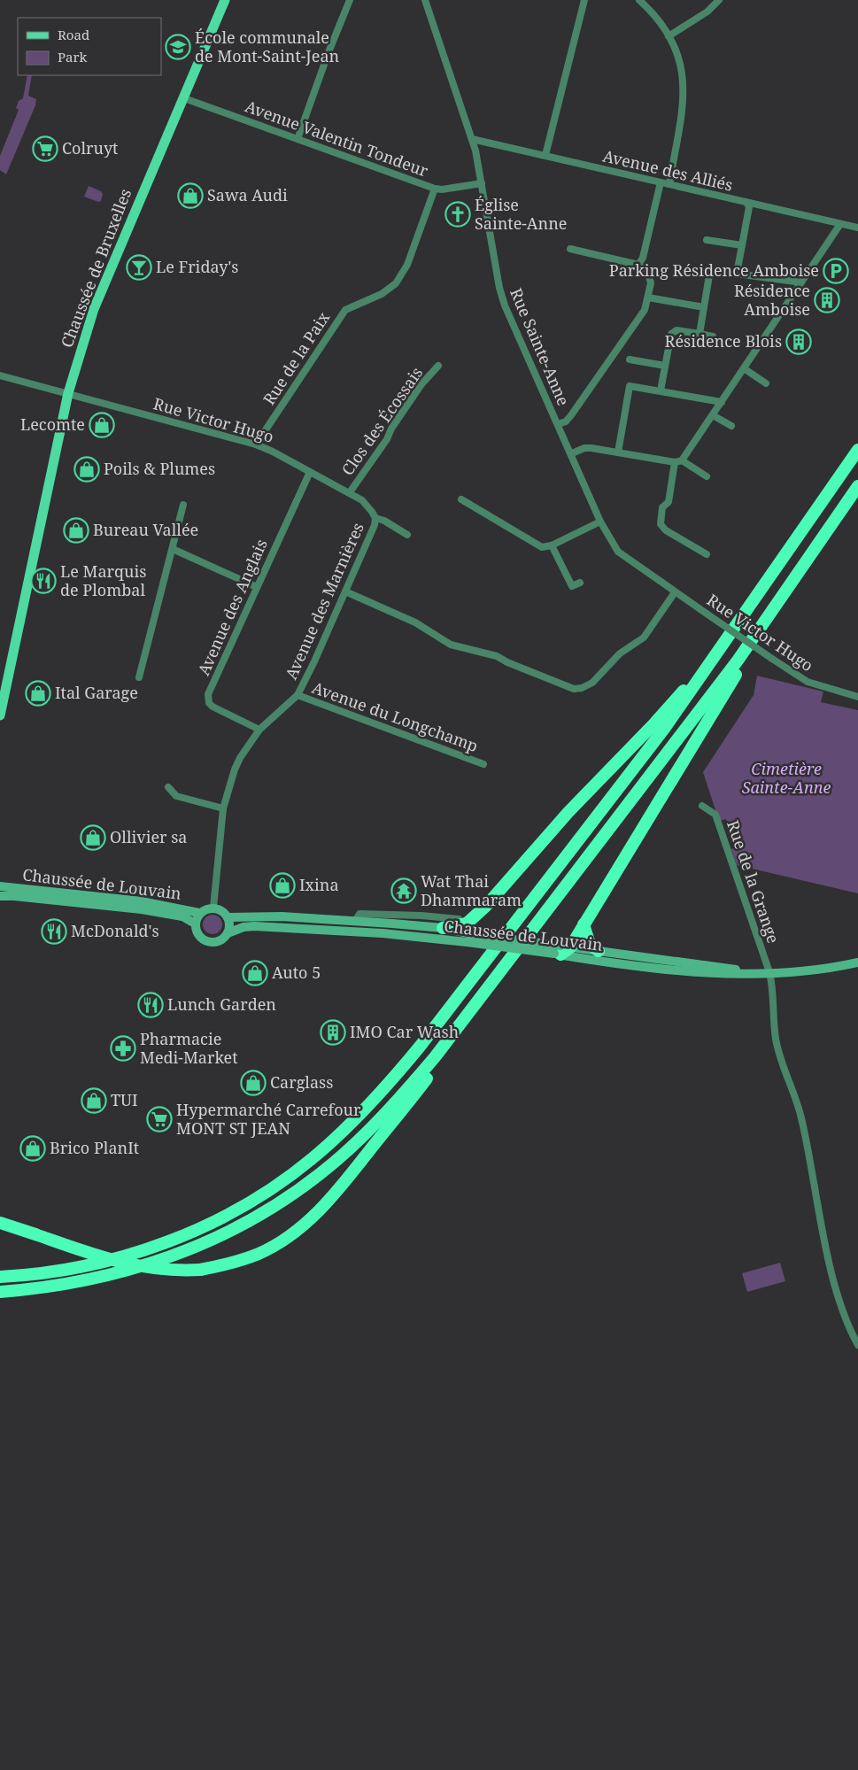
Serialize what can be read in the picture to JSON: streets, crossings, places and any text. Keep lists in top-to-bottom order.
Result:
{
  "streets": {
    "main road": ["Chaussée de Bruxelles", "Chaussée de Louvain"],
    "street": [
      "Avenue Valentin Tondeur",
      "Avenue des Alliés",
      "Rue Sainte-Anne",
      "Rue de la Paix",
      "Rue Victor Hugo",
      "Clos des Écossais",
      "Avenue des Marnières",
      "Avenue des Anglais",
      "Avenue du Longchamp",
      "Rue de la Grange"
    ]
  },
  "crossings": [
    ["Avenue Valentin Tondeur", "Chaussée de Bruxelles"],
    ["Avenue Valentin Tondeur", "Rue Sainte-Anne"],
    ["Avenue Valentin Tondeur", "Rue de la Paix"],
    ["Avenue des Alliés", "Rue Sainte-Anne"],
    ["Chaussée de Bruxelles", "Rue Victor Hugo"],
    ["Rue Sainte-Anne", "Rue Victor Hugo"],
    ["Rue de la Paix", "Rue Victor Hugo"],
    ["Rue Victor Hugo", "Clos des Écossais"],
    ["Rue Victor Hugo", "Avenue des Marnières"],
    ["Rue Victor Hugo", "Avenue des Anglais"],
    ["Avenue des Marnières", "Avenue des Anglais"],
    ["Avenue des Marnières", "Avenue du Longchamp"],
    ["Avenue des Marnières", "Chaussée de Louvain"],
    ["Rue de la Grange", "Chaussée de Louvain"]
  ],
  "parks": ["Cimetière Sainte-Anne"],
  "places": {
    "school or university": ["École communale de Mont-Saint-Jean"],
    "supermarket": ["Colruyt", "Hypermarché Carrefour MONT ST JEAN"],
    "shop": [
      "Sawa Audi",
      "Lecomte",
      "Poils & Plumes",
      "Bureau Vallée",
      "Ital Garage",
      "Ollivier sa",
      "Ixina",
      "Auto 5",
      "Carglass",
      "TUI",
      "Brico PlanIt"
    ],
    "church": ["Église Sainte-Anne"],
    "bar": ["Le Friday's"],
    "parking": ["Parking Résidence Amboise"],
    "building": ["Résidence Amboise", "Résidence Blois", "IMO Car Wash"],
    "restaurant": ["Le Marquis de Plombal", "McDonald's", "Lunch Garden"],
    "temple": ["Wat Thai Dhammaram"],
    "pharmacy": ["Pharmacie Medi-Market"]
  },
  "legend": ["Road", "Park"]
}
